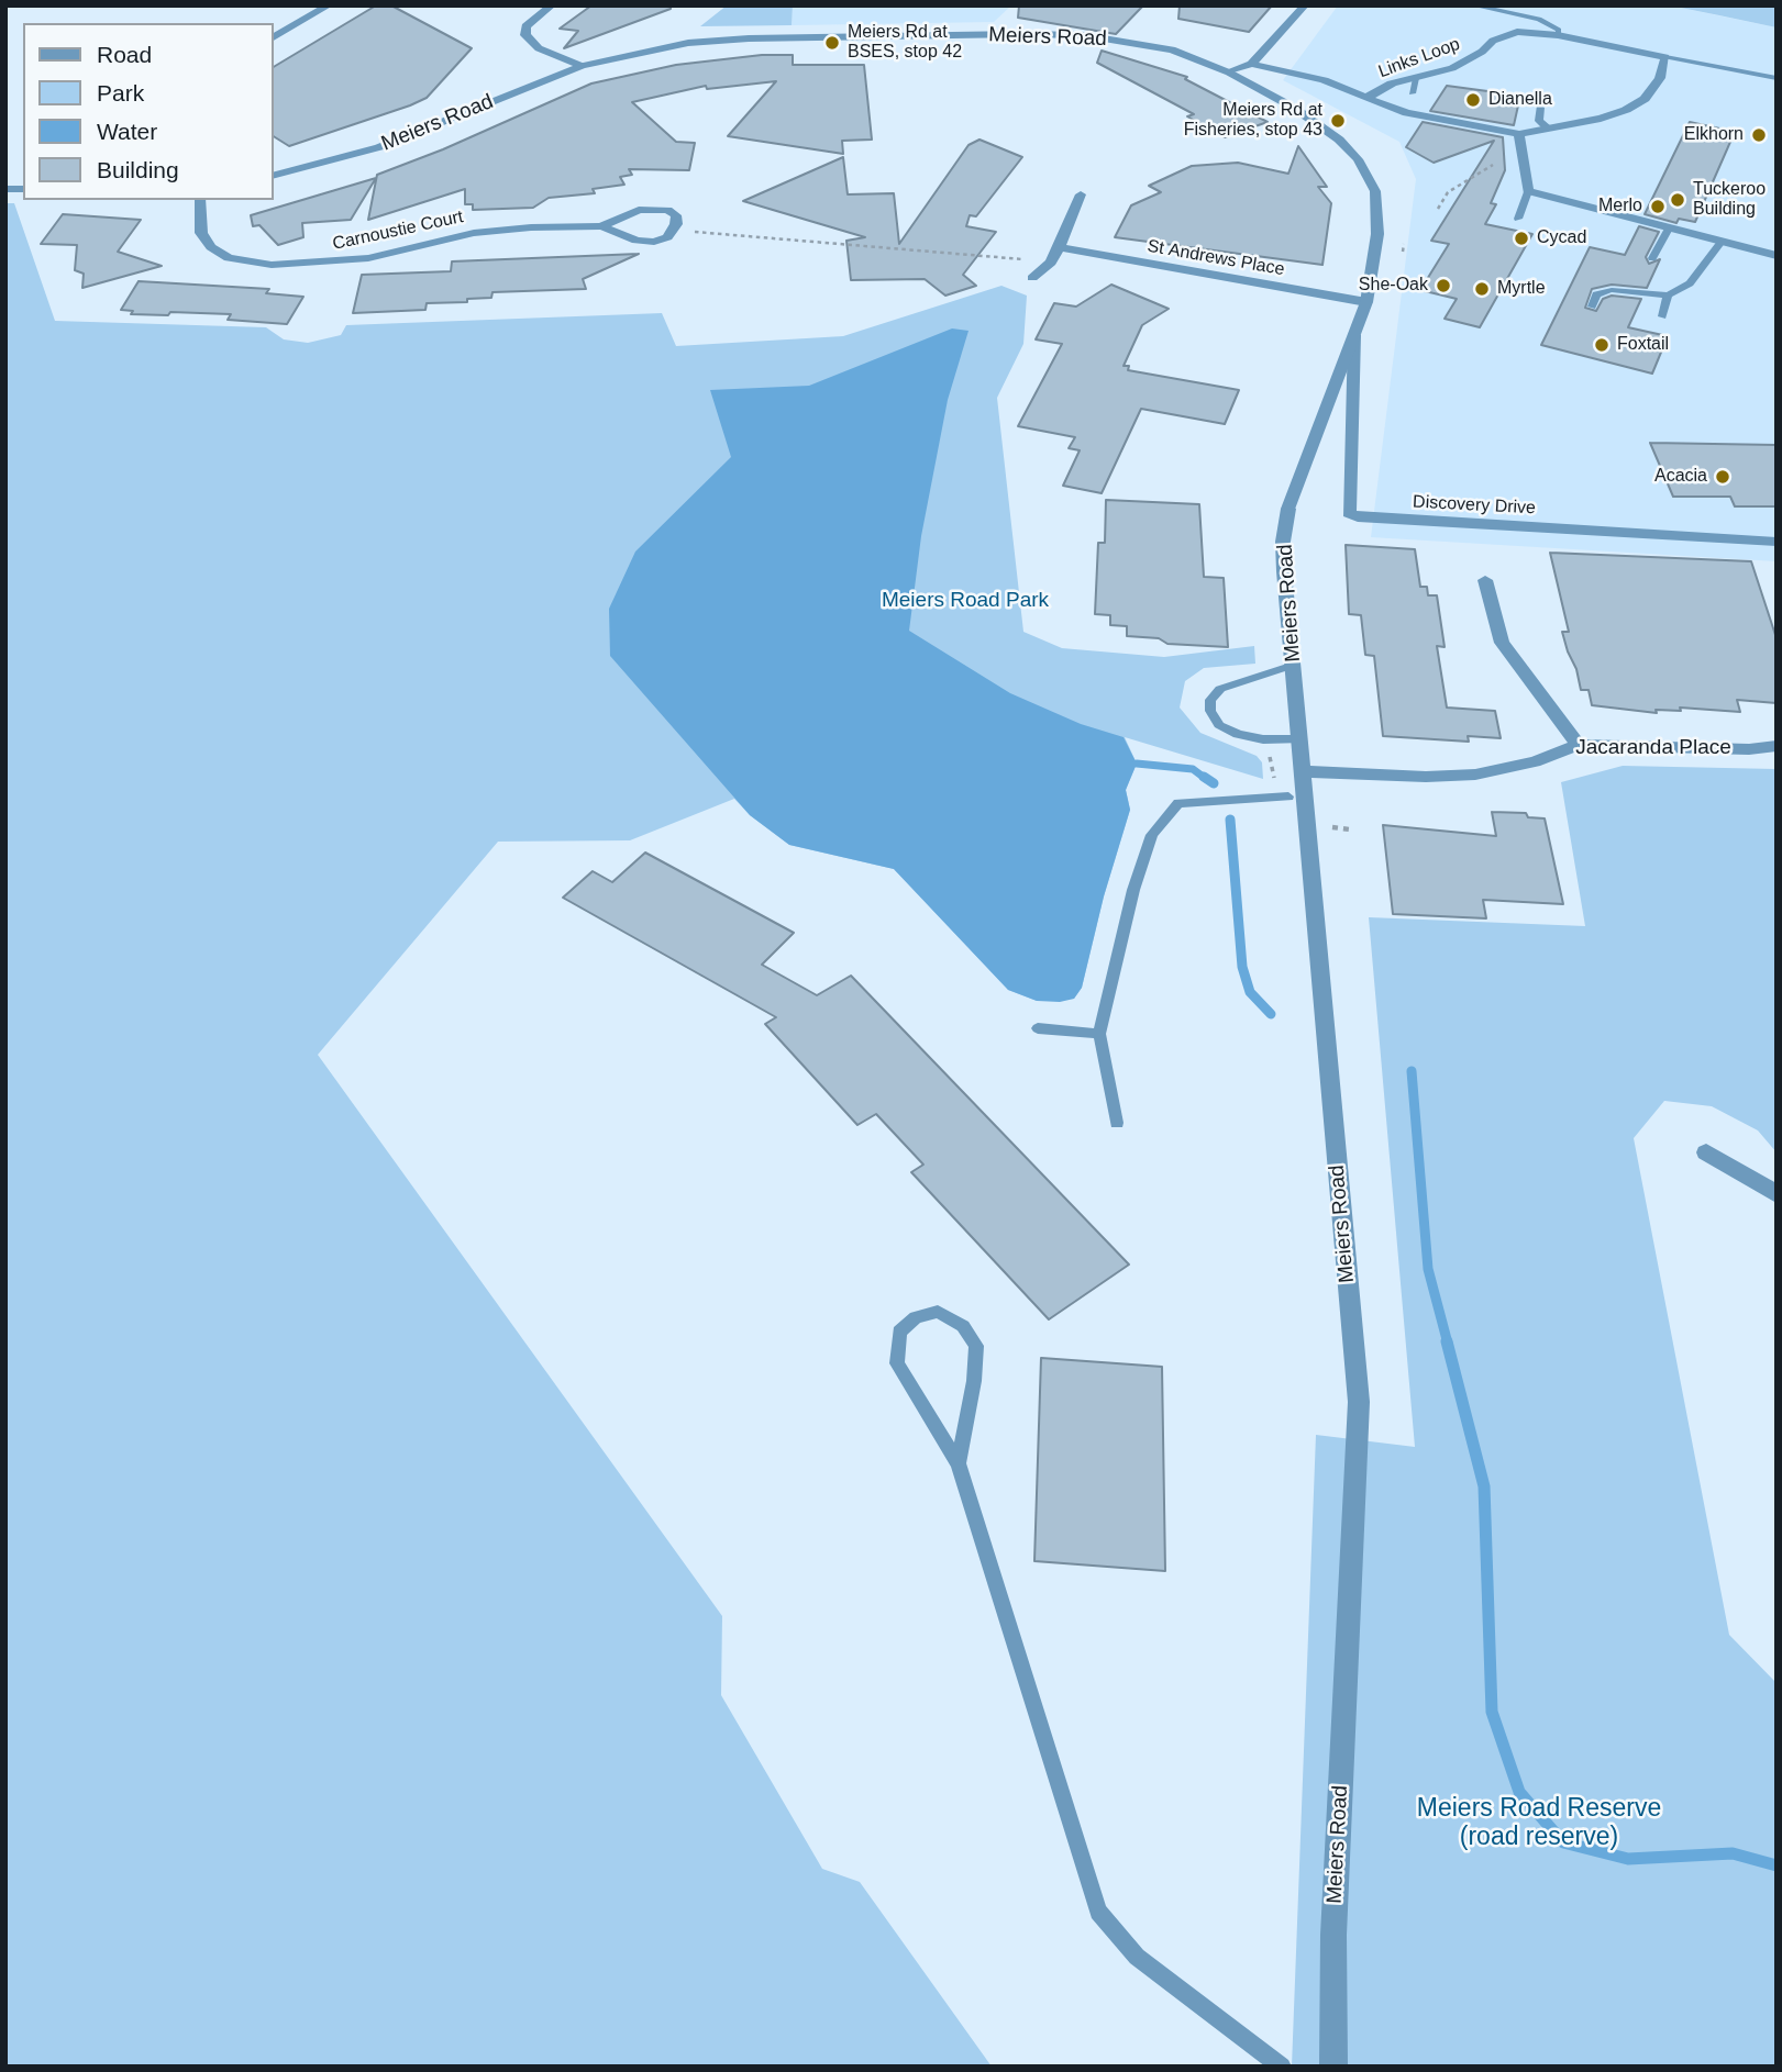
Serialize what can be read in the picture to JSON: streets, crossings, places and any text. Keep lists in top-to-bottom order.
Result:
{
  "streets": {
    "street": [
      "Meiers Road",
      "Links Loop",
      "Carnoustie Court",
      "St Andrews Place",
      "Discovery Drive",
      "Jacaranda Place"
    ]
  },
  "crossings": [
    ["Meiers Road", "St Andrews Place"],
    ["Meiers Road", "Discovery Drive"],
    ["Meiers Road", "Jacaranda Place"]
  ],
  "parks": ["Meiers Road Park", "Meiers Road Reserve (road reserve)"],
  "places": [
    "Meiers Rd at BSES, stop 42",
    "Dianella",
    "Meiers Rd at Fisheries, stop 43",
    "Elkhorn",
    "Tuckeroo Building",
    "Merlo",
    "Cycad",
    "She-Oak",
    "Myrtle",
    "Foxtail",
    "Acacia"
  ],
  "legend": [
    "Road",
    "Park",
    "Water",
    "Building"
  ]
}
